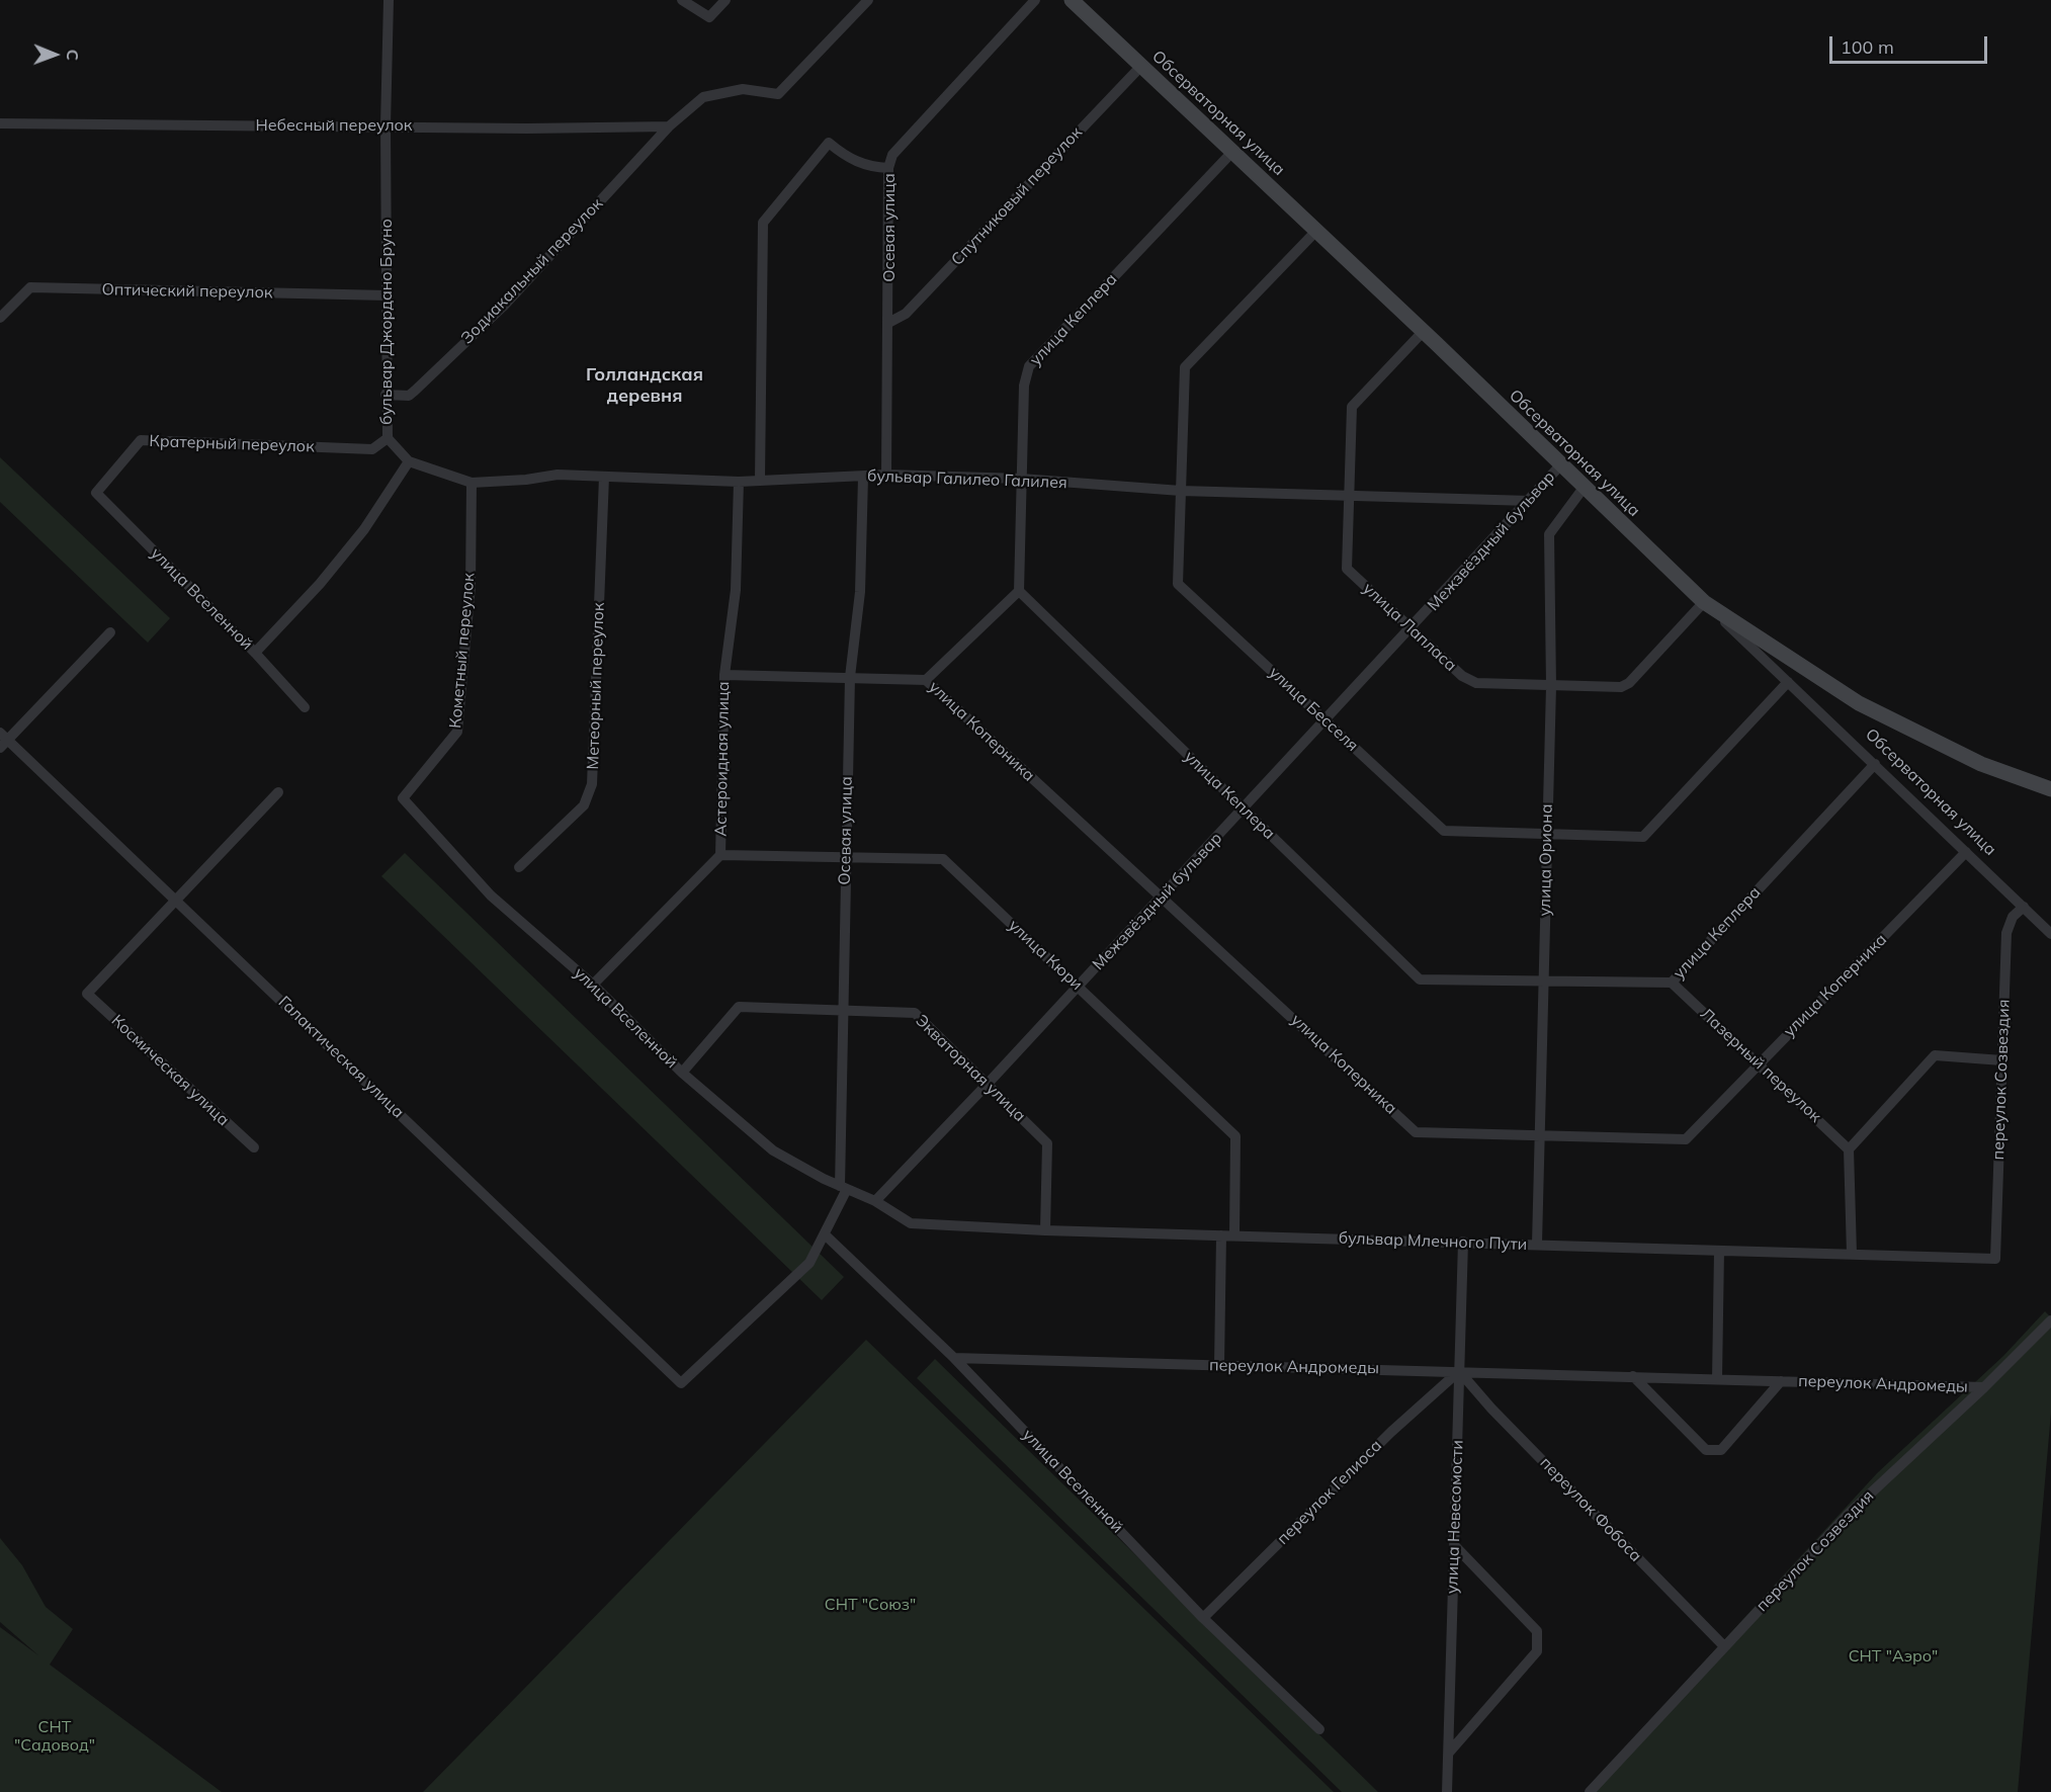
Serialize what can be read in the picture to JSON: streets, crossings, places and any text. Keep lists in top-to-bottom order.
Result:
{
  "streets": {
    "main road": ["Обсерваторная улица"],
    "street": [
      "Небесный переулок",
      "Спутниковый переулок",
      "Осевая улица",
      "Зодиакальный переулок",
      "Оптический переулок",
      "улица Кеплера",
      "бульвар Джордано Бруно",
      "Кратерный переулок",
      "бульвар Галилео Галилея",
      "Межзвёздный бульвар",
      "улица Вселенной",
      "улица Лапласа",
      "Кометный переулок",
      "Метеорный переулок",
      "улица Бесселя",
      "улица Коперника",
      "Астероидная улица",
      "улица Ориона",
      "улица Кюри",
      "Галактическая улица",
      "Лазерный переулок",
      "Экваторная улица",
      "Космическая улица",
      "переулок Созвездия",
      "бульвар Млечного Пути",
      "переулок Андромеды",
      "переулок Гелиоса",
      "переулок Фобоса",
      "улица Невесомости"
    ]
  },
  "crossings": [
    ["Обсерваторная улица", "Спутниковый переулок"],
    ["Обсерваторная улица", "улица Кеплера"],
    ["Обсерваторная улица", "Межзвёздный бульвар"],
    ["Обсерваторная улица", "улица Лапласа"],
    ["Обсерваторная улица", "улица Бесселя"],
    ["Обсерваторная улица", "улица Коперника"],
    ["Обсерваторная улица", "улица Ориона"],
    ["Обсерваторная улица", "переулок Созвездия"],
    ["Небесный переулок", "Зодиакальный переулок"],
    ["Небесный переулок", "бульвар Джордано Бруно"],
    ["Спутниковый переулок", "Осевая улица"],
    ["Осевая улица", "бульвар Галилео Галилея"],
    ["Осевая улица", "улица Вселенной"],
    ["Осевая улица", "улица Коперника"],
    ["Осевая улица", "улица Кюри"],
    ["Осевая улица", "Экваторная улица"],
    ["Зодиакальный переулок", "бульвар Джордано Бруно"],
    ["Оптический переулок", "бульвар Джордано Бруно"],
    ["улица Кеплера", "бульвар Галилео Галилея"],
    ["улица Кеплера", "Межзвёздный бульвар"],
    ["улица Кеплера", "улица Ориона"],
    ["улица Кеплера", "Лазерный переулок"],
    ["бульвар Джордано Бруно", "Кратерный переулок"],
    ["бульвар Джордано Бруно", "бульвар Галилео Галилея"],
    ["Кратерный переулок", "улица Вселенной"],
    ["бульвар Галилео Галилея", "Межзвёздный бульвар"],
    ["бульвар Галилео Галилея", "улица Лапласа"],
    ["бульвар Галилео Галилея", "Кометный переулок"],
    ["бульвар Галилео Галилея", "Метеорный переулок"],
    ["бульвар Галилео Галилея", "улица Бесселя"],
    ["бульвар Галилео Галилея", "Астероидная улица"],
    ["Межзвёздный бульвар", "улица Вселенной"],
    ["Межзвёздный бульвар", "улица Лапласа"],
    ["Межзвёздный бульвар", "улица Бесселя"],
    ["Межзвёздный бульвар", "улица Коперника"],
    ["Межзвёздный бульвар", "улица Кюри"],
    ["Межзвёздный бульвар", "Экваторная улица"],
    ["Межзвёздный бульвар", "бульвар Млечного Пути"],
    ["улица Вселенной", "Кометный переулок"],
    ["улица Вселенной", "Астероидная улица"],
    ["улица Вселенной", "Галактическая улица"],
    ["улица Вселенной", "Экваторная улица"],
    ["улица Вселенной", "бульвар Млечного Пути"],
    ["улица Вселенной", "переулок Андромеды"],
    ["улица Вселенной", "переулок Гелиоса"],
    ["улица Лапласа", "улица Ориона"],
    ["улица Бесселя", "улица Ориона"],
    ["улица Коперника", "Астероидная улица"],
    ["улица Коперника", "улица Ориона"],
    ["улица Коперника", "Лазерный переулок"],
    ["Астероидная улица", "улица Кюри"],
    ["улица Ориона", "бульвар Млечного Пути"],
    ["улица Кюри", "бульвар Млечного Пути"],
    ["Галактическая улица", "Космическая улица"],
    ["Экваторная улица", "бульвар Млечного Пути"],
    ["переулок Созвездия", "бульвар Млечного Пути"],
    ["переулок Созвездия", "переулок Андромеды"],
    ["переулок Созвездия", "переулок Фобоса"],
    ["бульвар Млечного Пути", "улица Невесомости"],
    ["переулок Андромеды", "переулок Гелиоса"],
    ["переулок Андромеды", "переулок Фобоса"],
    ["переулок Андромеды", "улица Невесомости"],
    ["переулок Гелиоса", "переулок Фобоса"],
    ["переулок Гелиоса", "улица Невесомости"],
    ["переулок Фобоса", "улица Невесомости"]
  ],
  "districts": ["Голландская деревня"],
  "parks": ["СНТ \"Союз\"", "СНТ \"Аэро\"", "СНТ \"Садовод\""],
  "scale_bar": "100 m",
  "north": "right"
}
